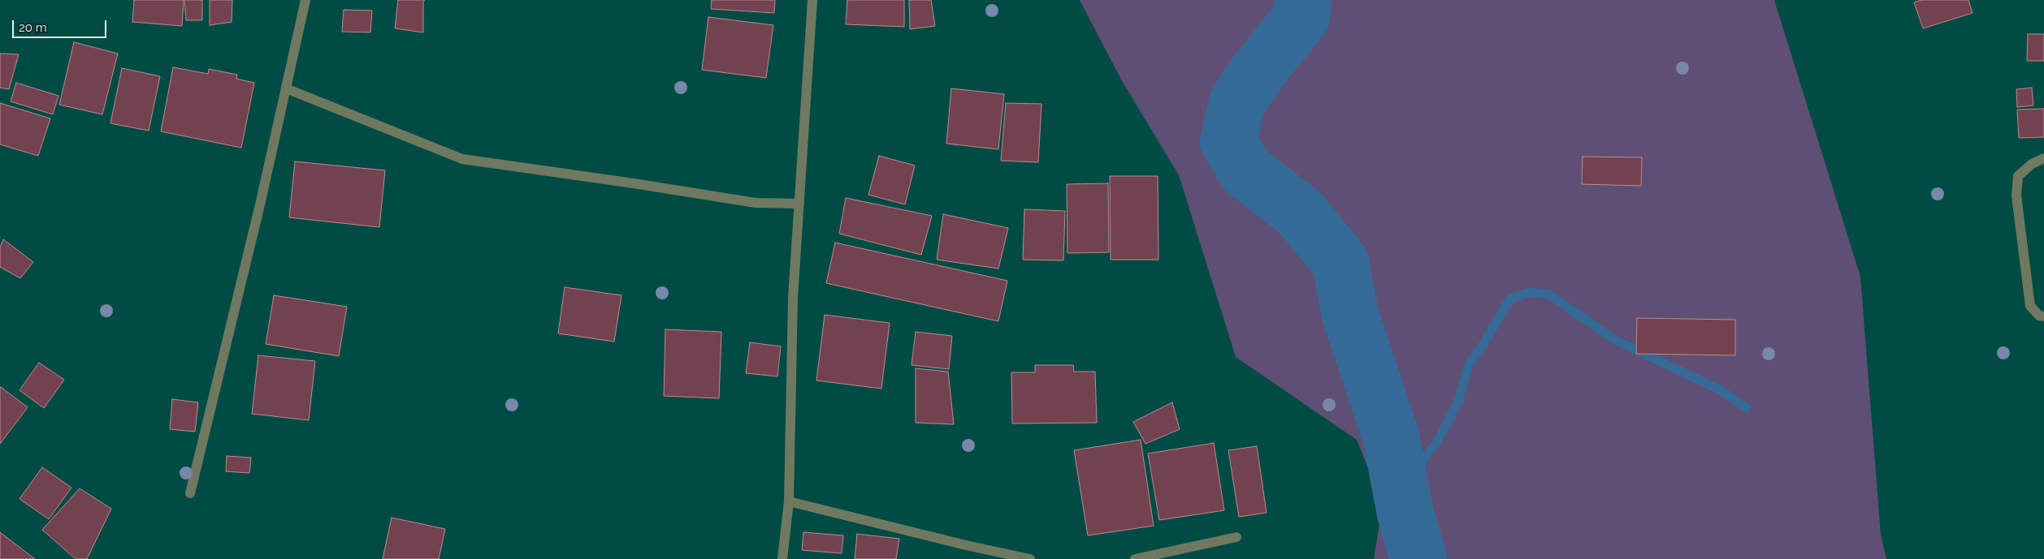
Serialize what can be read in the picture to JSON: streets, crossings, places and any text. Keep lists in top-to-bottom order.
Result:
{
  "scale_bar": "20 m"
}
